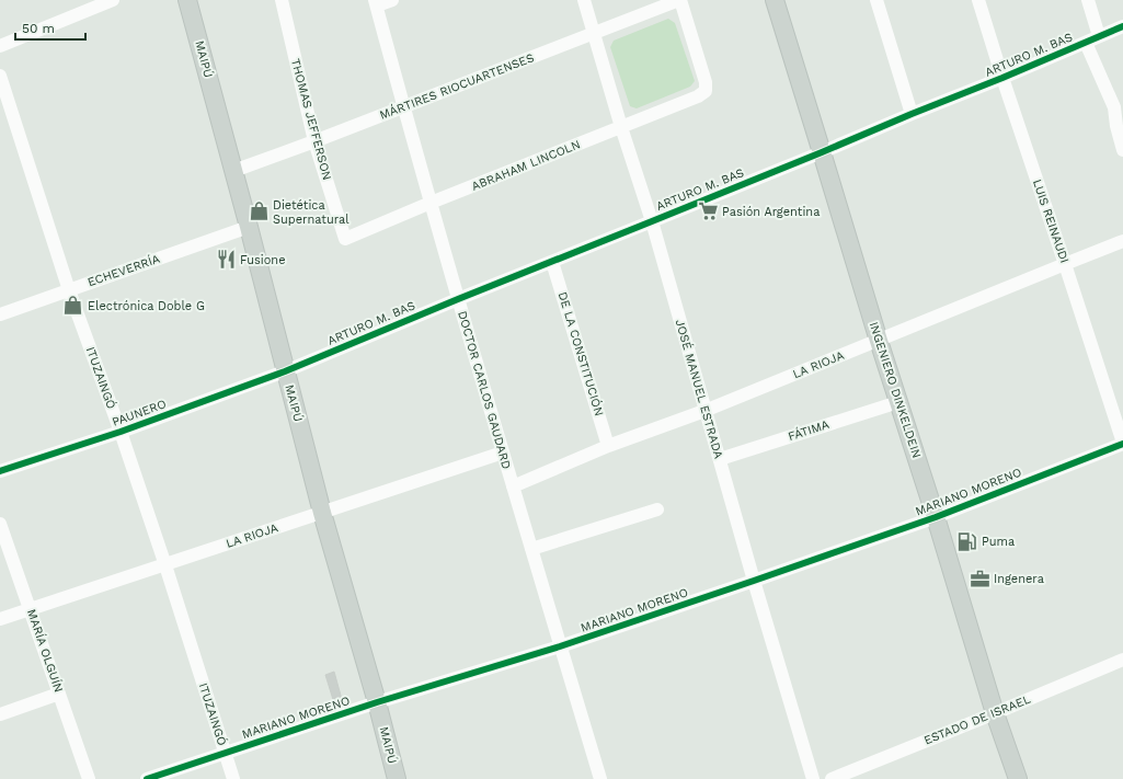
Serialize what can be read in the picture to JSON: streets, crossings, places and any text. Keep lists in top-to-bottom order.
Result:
{
  "streets": {
    "main road": ["MAIPÚ", "INGENIERO DINKELDEIN"],
    "street": [
      "ARTURO M. BAS",
      "MÁRTIRES RIOCUARTENSES",
      "THOMAS JEFFERSON",
      "ABRAHAM LINCOLN",
      "LUIS REINAUDI",
      "ECHEVERRÍA",
      "DE LA CONSTITUCIÓN",
      "LA RIOJA",
      "ITUZAINGÓ",
      "JOSÉ MANUEL ESTRADA",
      "DOCTOR CARLOS GAUDARD",
      "PAUNERO",
      "FÁTIMA",
      "MARIANO MORENO",
      "MARÍA OLGUÍN",
      "ESTADO DE ISRAEL"
    ]
  },
  "crossings": [
    ["ARTURO M. BAS", "MAIPÚ"],
    ["ARTURO M. BAS", "LUIS REINAUDI"],
    ["ARTURO M. BAS", "DE LA CONSTITUCIÓN"],
    ["ARTURO M. BAS", "JOSÉ MANUEL ESTRADA"],
    ["ARTURO M. BAS", "DOCTOR CARLOS GAUDARD"],
    ["ARTURO M. BAS", "INGENIERO DINKELDEIN"],
    ["ARTURO M. BAS", "PAUNERO"],
    ["MAIPÚ", "MÁRTIRES RIOCUARTENSES"],
    ["MAIPÚ", "ECHEVERRÍA"],
    ["MAIPÚ", "LA RIOJA"],
    ["MAIPÚ", "PAUNERO"],
    ["MAIPÚ", "MARIANO MORENO"],
    ["MÁRTIRES RIOCUARTENSES", "THOMAS JEFFERSON"],
    ["MÁRTIRES RIOCUARTENSES", "ABRAHAM LINCOLN"],
    ["MÁRTIRES RIOCUARTENSES", "JOSÉ MANUEL ESTRADA"],
    ["MÁRTIRES RIOCUARTENSES", "DOCTOR CARLOS GAUDARD"],
    ["THOMAS JEFFERSON", "ABRAHAM LINCOLN"],
    ["ABRAHAM LINCOLN", "JOSÉ MANUEL ESTRADA"],
    ["ABRAHAM LINCOLN", "DOCTOR CARLOS GAUDARD"],
    ["LUIS REINAUDI", "LA RIOJA"],
    ["LUIS REINAUDI", "MARIANO MORENO"],
    ["ECHEVERRÍA", "ITUZAINGÓ"],
    ["DE LA CONSTITUCIÓN", "LA RIOJA"],
    ["LA RIOJA", "ITUZAINGÓ"],
    ["LA RIOJA", "JOSÉ MANUEL ESTRADA"],
    ["LA RIOJA", "DOCTOR CARLOS GAUDARD"],
    ["LA RIOJA", "INGENIERO DINKELDEIN"],
    ["LA RIOJA", "MARÍA OLGUÍN"],
    ["ITUZAINGÓ", "PAUNERO"],
    ["ITUZAINGÓ", "MARIANO MORENO"],
    ["JOSÉ MANUEL ESTRADA", "FÁTIMA"],
    ["JOSÉ MANUEL ESTRADA", "MARIANO MORENO"],
    ["DOCTOR CARLOS GAUDARD", "MARIANO MORENO"],
    ["INGENIERO DINKELDEIN", "FÁTIMA"],
    ["INGENIERO DINKELDEIN", "MARIANO MORENO"],
    ["INGENIERO DINKELDEIN", "ESTADO DE ISRAEL"]
  ],
  "places": {
    "shop": ["Dietética Supernatural", "Electrónica Doble G"],
    "supermarket": ["Pasión Argentina"],
    "restaurant": ["Fusione"],
    "fuel station": ["Puma"],
    "office": ["Ingenera"]
  },
  "scale_bar": "50 m"
}
